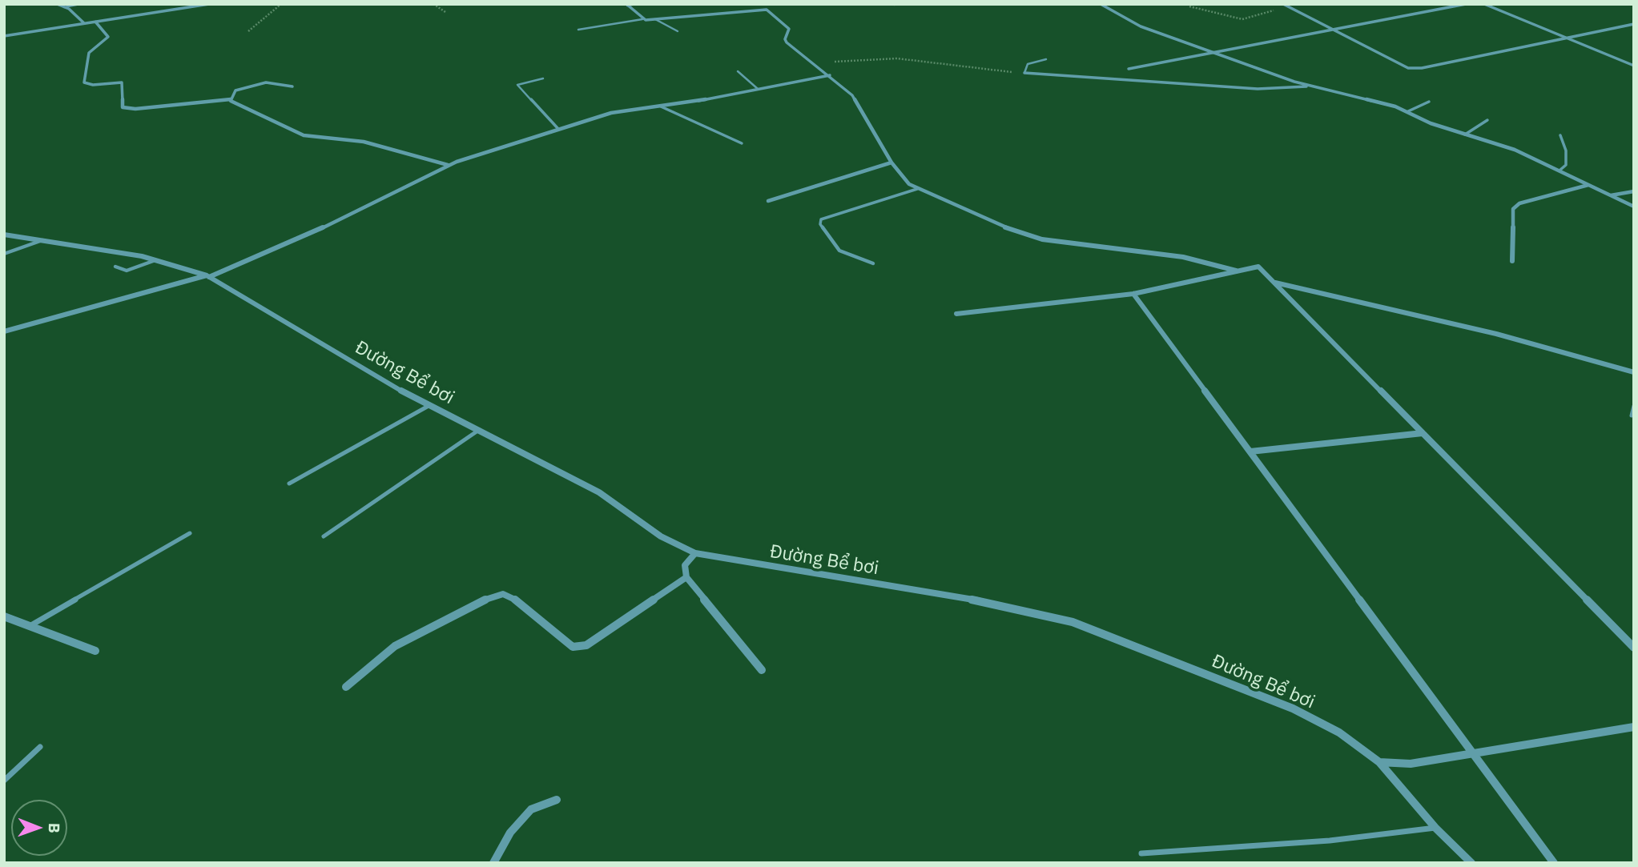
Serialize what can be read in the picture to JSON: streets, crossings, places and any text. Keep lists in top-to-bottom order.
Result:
{
  "streets": {
    "street": ["Đường Bể bơi"]
  },
  "north": "right"
}
